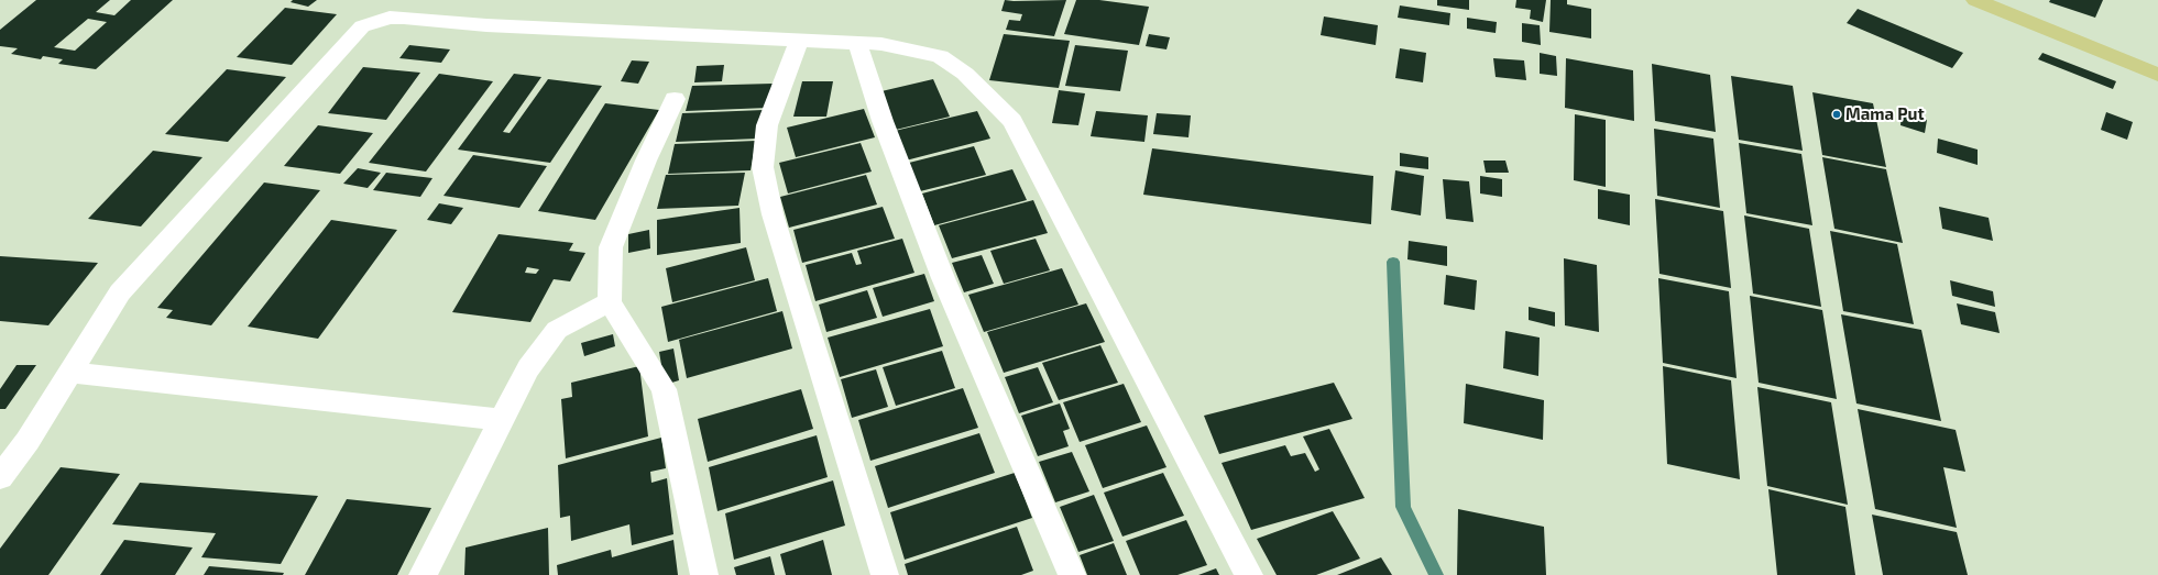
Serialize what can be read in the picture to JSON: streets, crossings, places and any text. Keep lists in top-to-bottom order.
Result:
{
  "places": ["Mama Put"]
}
